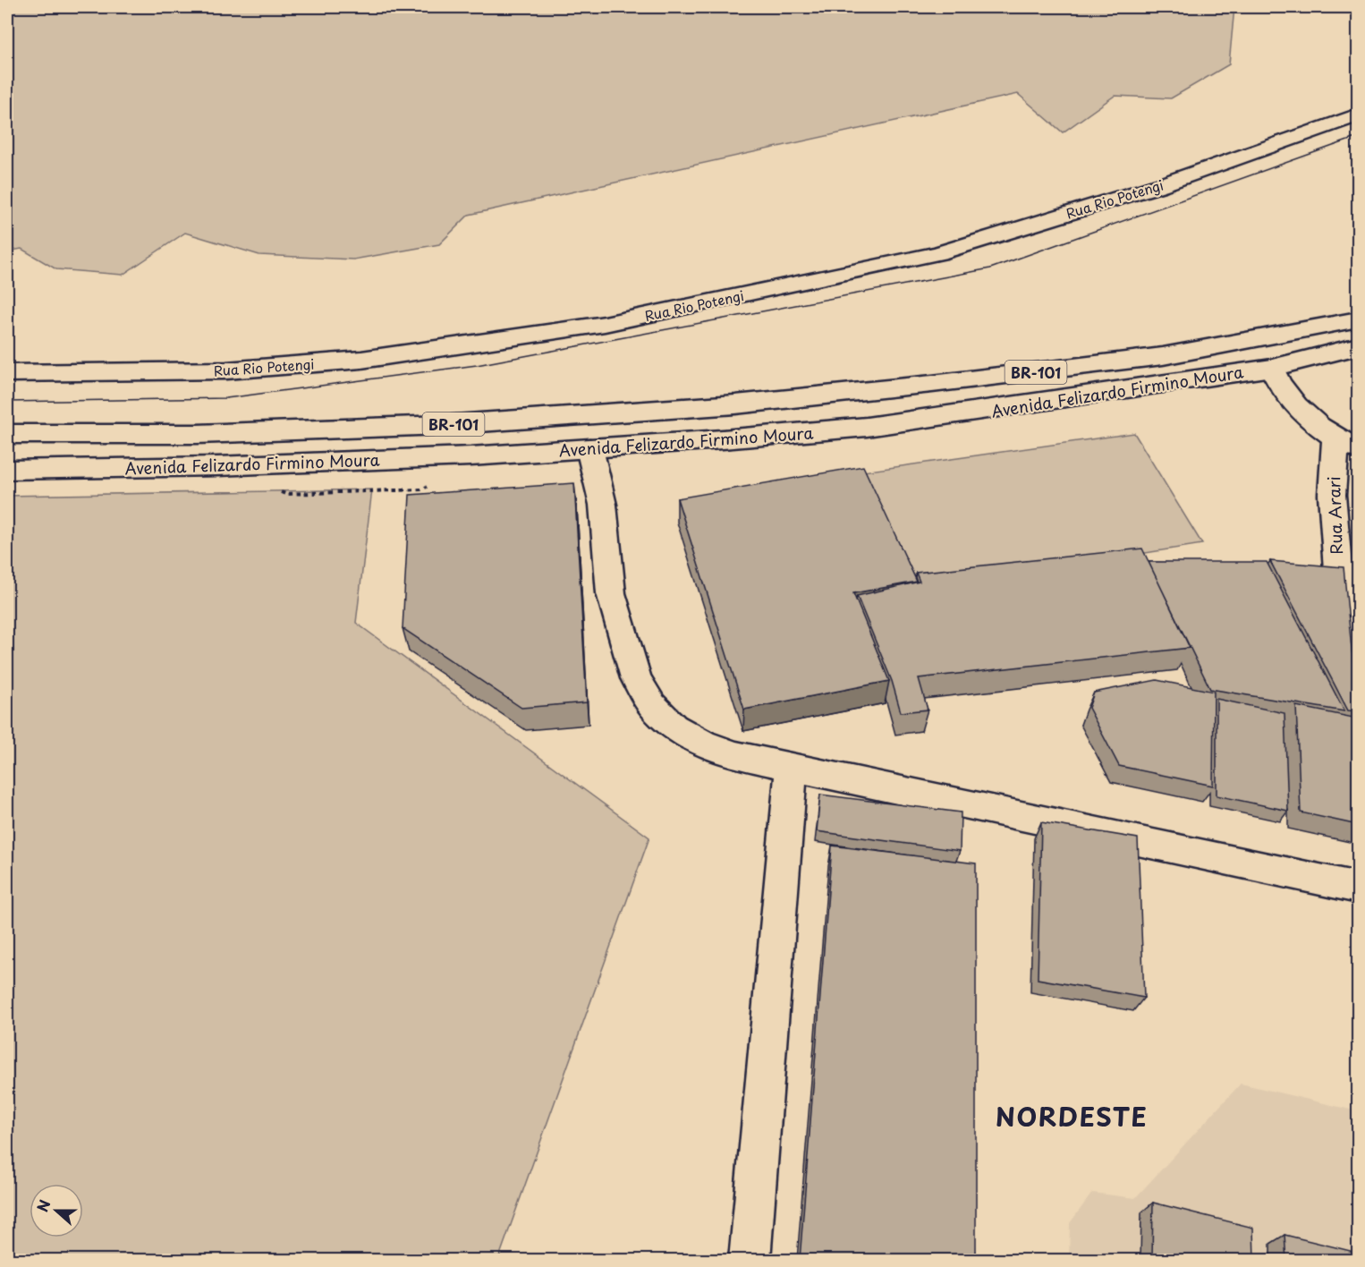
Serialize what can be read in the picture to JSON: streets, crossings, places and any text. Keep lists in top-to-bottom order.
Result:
{
  "streets": {
    "main road": [
      "Rua Rio Potengi",
      "BR-101",
      "Avenida Felizardo Firmino Moura",
      "Rua Arari"
    ]
  },
  "districts": ["NORDESTE"],
  "north": "left"
}
